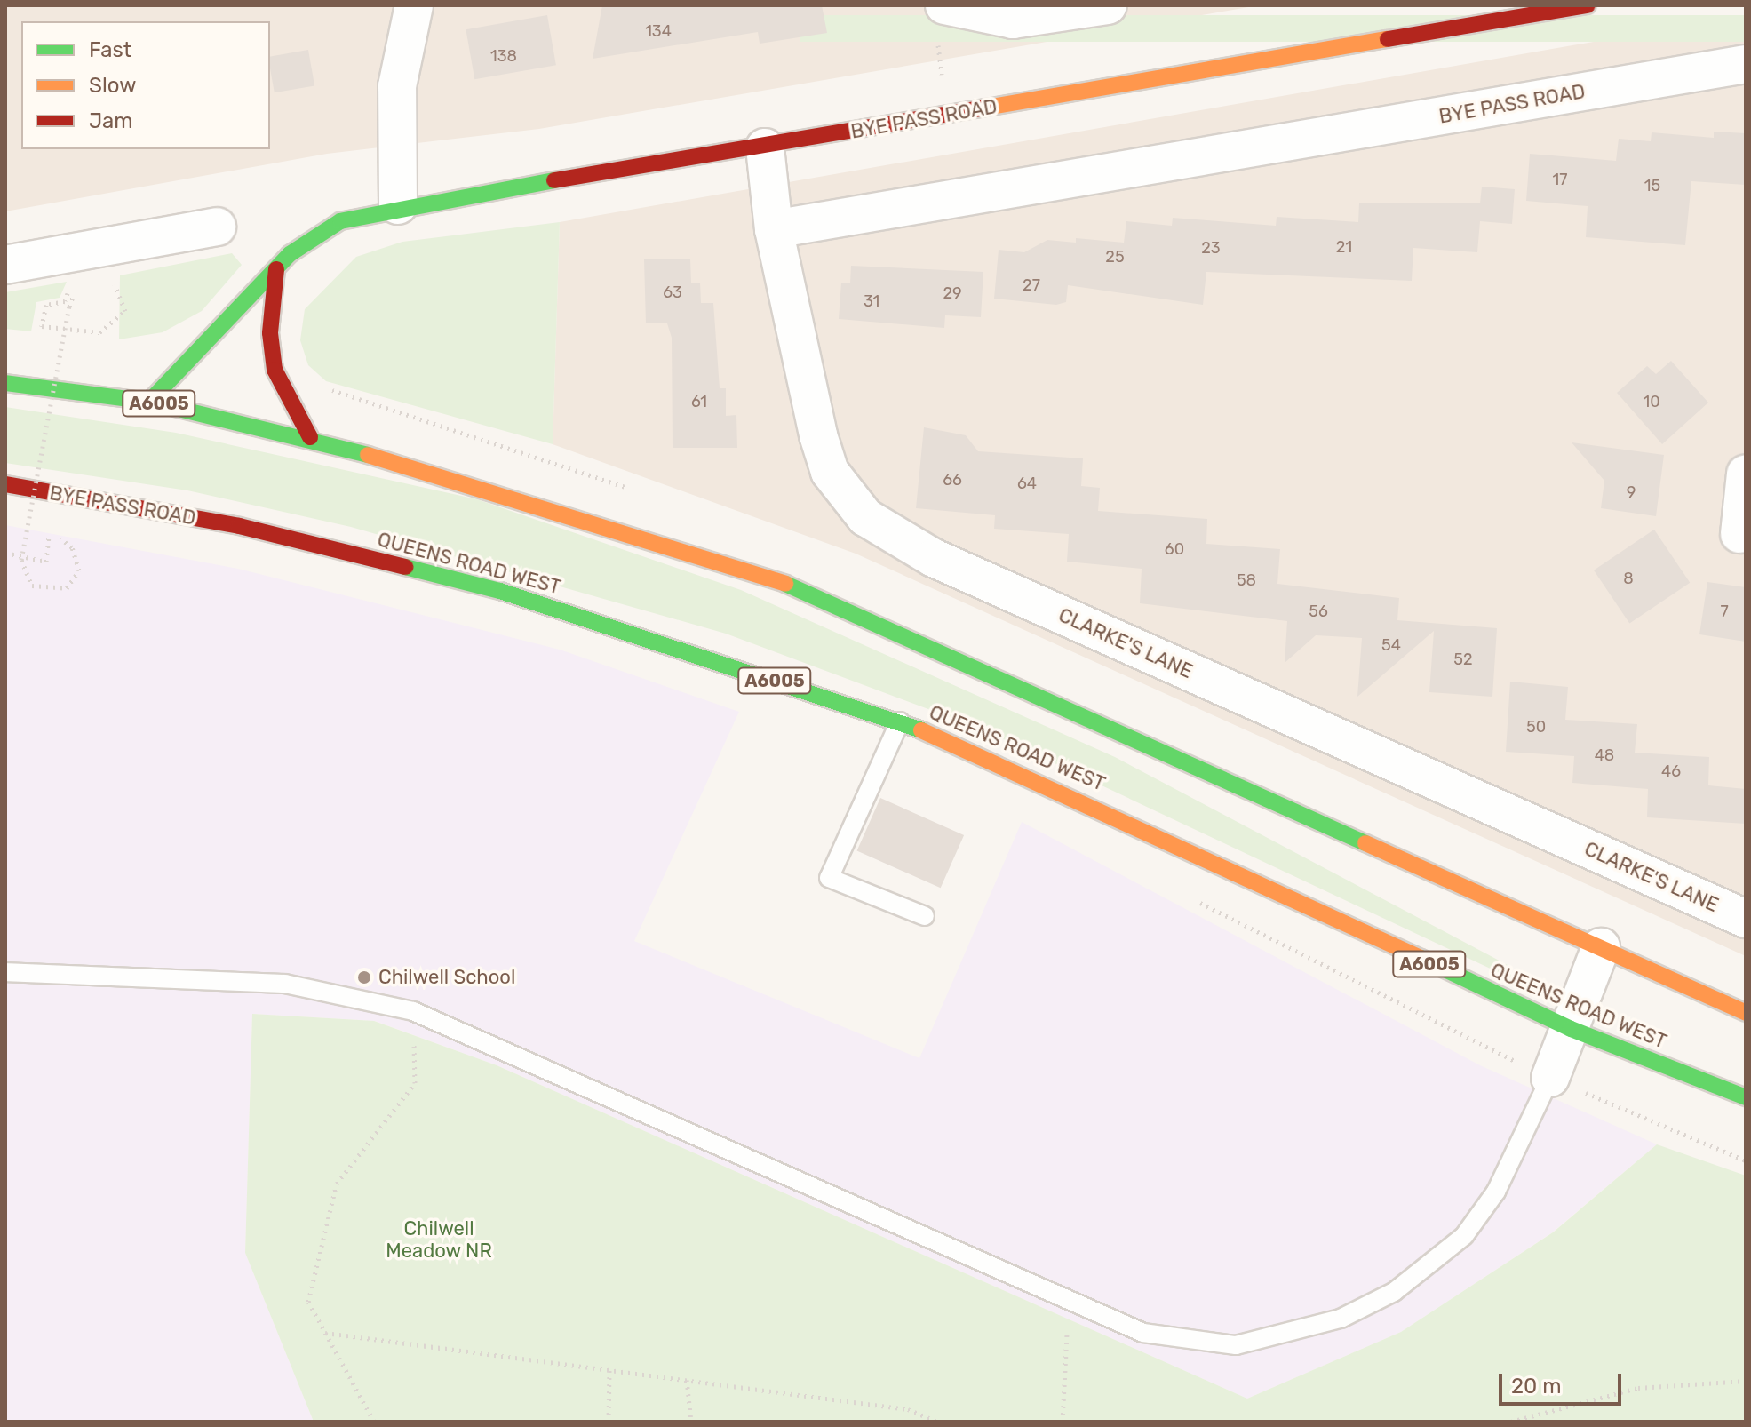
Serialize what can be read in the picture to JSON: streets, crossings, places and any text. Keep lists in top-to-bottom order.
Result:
{
  "streets": {
    "main road": ["BYE PASS ROAD", "A6005", "QUEENS ROAD WEST"],
    "street": ["CLARKE'S LANE"]
  },
  "crossings": [
    ["BYE PASS ROAD", "A6005"],
    ["BYE PASS ROAD", "QUEENS ROAD WEST"],
    ["BYE PASS ROAD", "CLARKE'S LANE"]
  ],
  "parks": ["Chilwell Meadow NR"],
  "places": ["Chilwell School"],
  "house_numbers": [
    "134",
    "138",
    "17",
    "15",
    "21",
    "23",
    "25",
    "27",
    "63",
    "29",
    "31",
    "61",
    "10",
    "66",
    "64",
    "9",
    "60",
    "8",
    "58",
    "56",
    "7",
    "54",
    "52",
    "50",
    "48",
    "46"
  ],
  "legend": ["Fast", "Slow", "Jam"],
  "scale_bar": "20 m"
}
